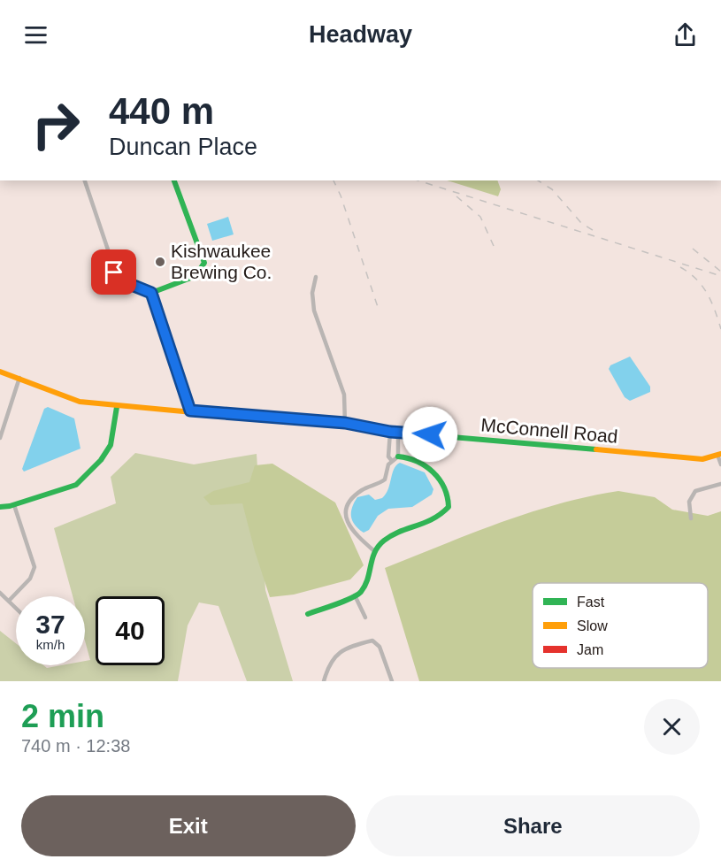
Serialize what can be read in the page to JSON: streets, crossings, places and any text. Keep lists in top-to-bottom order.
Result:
{
  "streets": {
    "street": ["McConnell Road"]
  },
  "places": ["Kishwaukee Brewing Co."],
  "legend": ["Fast", "Slow", "Jam"],
  "page": {
    "header": "Headway",
    "turn": ["440 m", "Duncan Place"],
    "speed": "37 km/h",
    "limit": "40",
    "heading": ["2 min", "740 m · 12:38"],
    "buttons": ["Exit", "Share"]
  }
}
